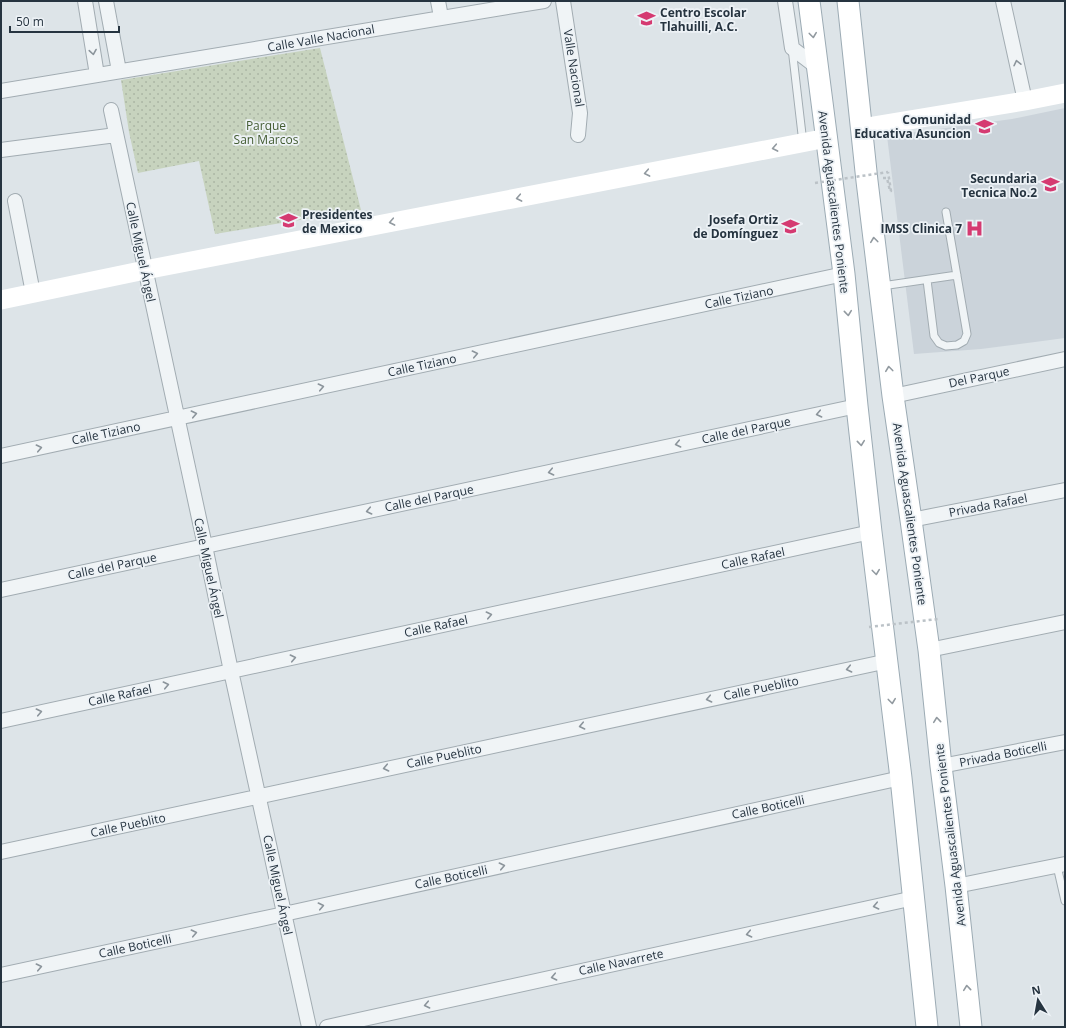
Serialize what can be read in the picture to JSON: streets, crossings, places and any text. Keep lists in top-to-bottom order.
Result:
{
  "streets": {
    "main road": ["Avenida Aguascalientes Poniente"],
    "street": [
      "Calle Valle Nacional",
      "Valle Nacional",
      "Calle Miguel Ángel",
      "Calle Tiziano",
      "Del Parque",
      "Calle del Parque",
      "Privada Rafael",
      "Calle Rafael",
      "Calle Pueblito",
      "Privada Boticelli",
      "Calle Boticelli",
      "Calle Navarrete"
    ]
  },
  "crossings": [
    ["Avenida Aguascalientes Poniente", "Calle Tiziano"],
    ["Avenida Aguascalientes Poniente", "Del Parque"],
    ["Avenida Aguascalientes Poniente", "Calle del Parque"],
    ["Avenida Aguascalientes Poniente", "Privada Rafael"],
    ["Avenida Aguascalientes Poniente", "Calle Rafael"],
    ["Avenida Aguascalientes Poniente", "Calle Pueblito"],
    ["Avenida Aguascalientes Poniente", "Privada Boticelli"],
    ["Avenida Aguascalientes Poniente", "Calle Boticelli"],
    ["Avenida Aguascalientes Poniente", "Calle Navarrete"],
    ["Calle Miguel Ángel", "Calle Tiziano"],
    ["Calle Miguel Ángel", "Calle del Parque"],
    ["Calle Miguel Ángel", "Calle Rafael"],
    ["Calle Miguel Ángel", "Calle Pueblito"],
    ["Calle Miguel Ángel", "Calle Boticelli"]
  ],
  "one_way": [
    "Calle Tiziano",
    "Calle del Parque",
    "Calle Rafael",
    "Calle Pueblito",
    "Calle Boticelli",
    "Calle Navarrete"
  ],
  "parks": ["Parque San Marcos"],
  "places": {
    "school or university": [
      "Centro Escolar Tlahuilli, A.C.",
      "Comunidad Educativa Asuncion",
      "Secundaria Tecnica No.2",
      "Presidentes de Mexico",
      "Josefa Ortiz de Domínguez"
    ],
    "hospital": ["IMSS Clinica 7"]
  },
  "scale_bar": "50 m",
  "north": "top"
}
